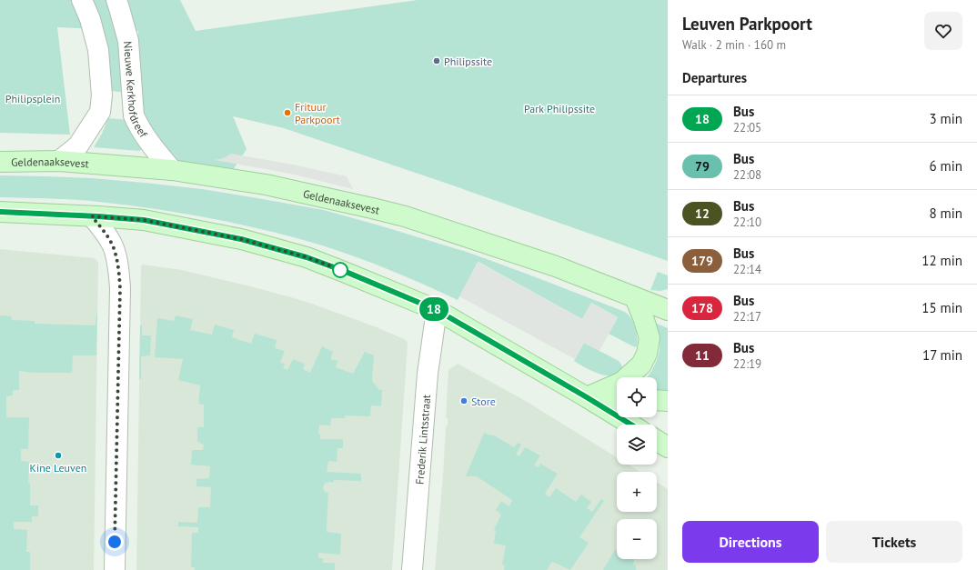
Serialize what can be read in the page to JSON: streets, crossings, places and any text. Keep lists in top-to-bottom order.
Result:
{
  "streets": {
    "main road": ["Geldenaaksevest"],
    "street": ["Nieuwe Kerkhofdreef", "Frederik Lintsstraat"]
  },
  "crossings": [
    ["Nieuwe Kerkhofdreef", "Geldenaaksevest"]
  ],
  "parks": ["Philipsplein", "Park Philipssite"],
  "places": [
    "Philipssite",
    "Frituur Parkpoort",
    "Store",
    "Kine Leuven"
  ],
  "lines": ["bus line 18"],
  "page": {
    "on_map": "18",
    "heading": [
      ["Leuven Parkpoort", "Walk · 2 min · 160 m"],
      "Departures"
    ],
    "list": [
      {
        "mark": "18",
        "name": "Bus",
        "note": "22:05",
        "value": "3 min"
      },
      {
        "mark": "79",
        "name": "Bus",
        "note": "22:08",
        "value": "6 min"
      },
      {
        "mark": "12",
        "name": "Bus",
        "note": "22:10",
        "value": "8 min"
      },
      {
        "mark": "179",
        "name": "Bus",
        "note": "22:14",
        "value": "12 min"
      },
      {
        "mark": "178",
        "name": "Bus",
        "note": "22:17",
        "value": "15 min"
      },
      {
        "mark": "11",
        "name": "Bus",
        "note": "22:19",
        "value": "17 min"
      }
    ],
    "map_buttons": ["+", "−"],
    "buttons": ["Directions", "Tickets"]
  }
}
